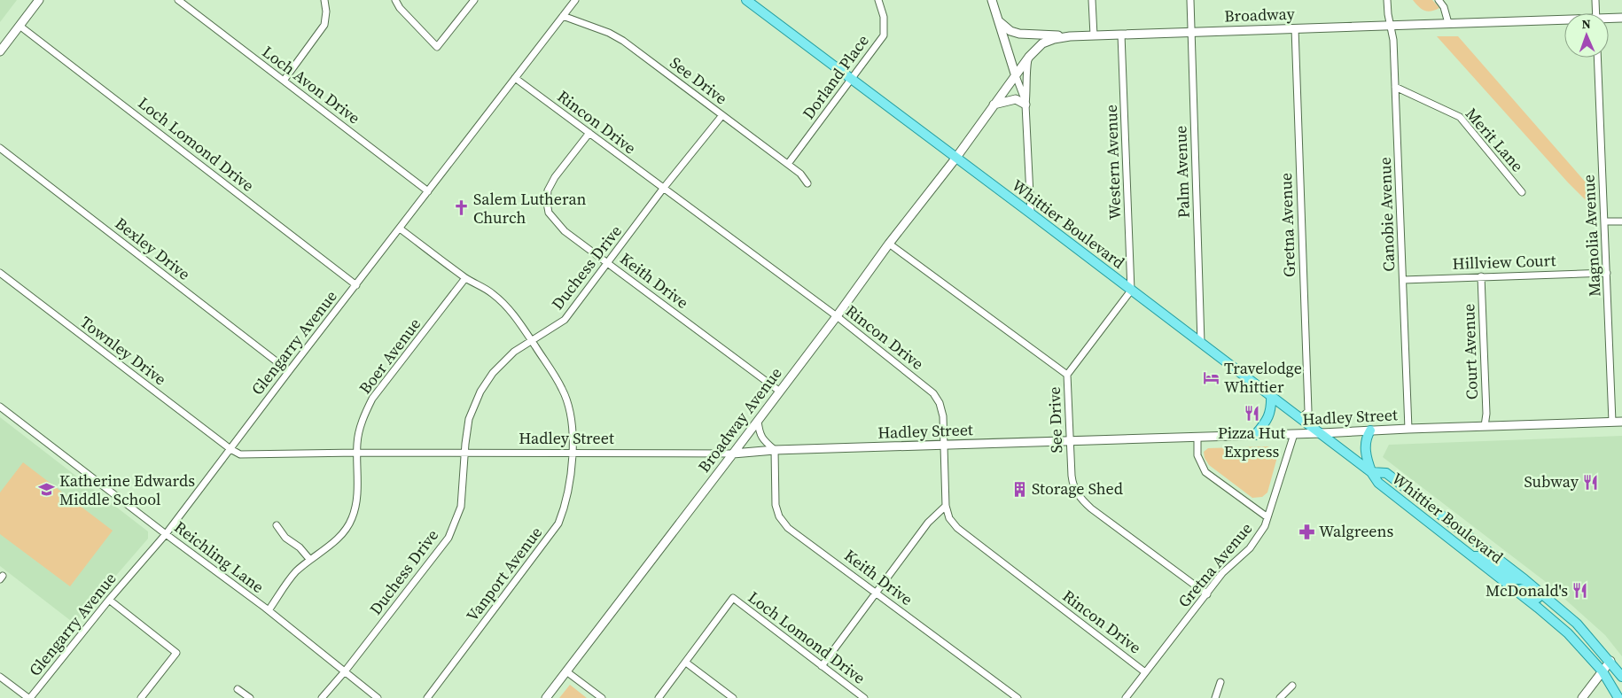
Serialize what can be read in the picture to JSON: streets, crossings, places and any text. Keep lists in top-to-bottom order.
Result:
{
  "streets": {
    "main road": ["Whittier Boulevard"],
    "street": [
      "Broadway",
      "Dorland Place",
      "See Drive",
      "Loch Avon Drive",
      "Rincon Drive",
      "Merit Lane",
      "Loch Lomond Drive",
      "Western Avenue",
      "Palm Avenue",
      "Canobie Avenue",
      "Gretna Avenue",
      "Magnolia Avenue",
      "Bexley Drive",
      "Hillview Court",
      "Duchess Drive",
      "Keith Drive",
      "Glengarry Avenue",
      "Townley Drive",
      "Court Avenue",
      "Boer Avenue",
      "Hadley Street",
      "Broadway Avenue",
      "Reichling Lane",
      "Vanport Avenue"
    ]
  },
  "crossings": [
    ["Broadway", "Western Avenue"],
    ["Broadway", "Palm Avenue"],
    ["Broadway", "Canobie Avenue"],
    ["Broadway", "Whittier Boulevard"],
    ["Broadway", "Gretna Avenue"],
    ["Broadway", "Broadway Avenue"],
    ["Dorland Place", "See Drive"],
    ["Dorland Place", "Whittier Boulevard"],
    ["See Drive", "Gretna Avenue"],
    ["See Drive", "Duchess Drive"],
    ["See Drive", "Glengarry Avenue"],
    ["See Drive", "Hadley Street"],
    ["See Drive", "Broadway Avenue"],
    ["Loch Avon Drive", "Glengarry Avenue"],
    ["Rincon Drive", "Gretna Avenue"],
    ["Rincon Drive", "Duchess Drive"],
    ["Rincon Drive", "Keith Drive"],
    ["Rincon Drive", "Glengarry Avenue"],
    ["Rincon Drive", "Hadley Street"],
    ["Rincon Drive", "Broadway Avenue"],
    ["Merit Lane", "Canobie Avenue"],
    ["Loch Lomond Drive", "Glengarry Avenue"],
    ["Western Avenue", "Whittier Boulevard"],
    ["Palm Avenue", "Whittier Boulevard"],
    ["Canobie Avenue", "Hillview Court"],
    ["Canobie Avenue", "Hadley Street"],
    ["Whittier Boulevard", "Gretna Avenue"],
    ["Whittier Boulevard", "Hadley Street"],
    ["Whittier Boulevard", "Broadway Avenue"],
    ["Gretna Avenue", "Hadley Street"],
    ["Magnolia Avenue", "Hillview Court"],
    ["Magnolia Avenue", "Hadley Street"],
    ["Bexley Drive", "Glengarry Avenue"],
    ["Hillview Court", "Court Avenue"],
    ["Duchess Drive", "Keith Drive"],
    ["Duchess Drive", "Hadley Street"],
    ["Duchess Drive", "Reichling Lane"],
    ["Keith Drive", "Hadley Street"],
    ["Keith Drive", "Broadway Avenue"],
    ["Glengarry Avenue", "Townley Drive"],
    ["Glengarry Avenue", "Hadley Street"],
    ["Glengarry Avenue", "Reichling Lane"],
    ["Townley Drive", "Hadley Street"],
    ["Court Avenue", "Hadley Street"],
    ["Boer Avenue", "Hadley Street"],
    ["Boer Avenue", "Reichling Lane"],
    ["Hadley Street", "Broadway Avenue"],
    ["Hadley Street", "Vanport Avenue"]
  ],
  "places": {
    "church": ["Salem Lutheran Church"],
    "hotel": ["Travelodge Whittier"],
    "restaurant": ["Pizza Hut Express", "Subway", "McDonald's"],
    "building": ["Storage Shed"],
    "school or university": ["Katherine Edwards Middle School"],
    "pharmacy": ["Walgreens"]
  },
  "north": "top"
}
